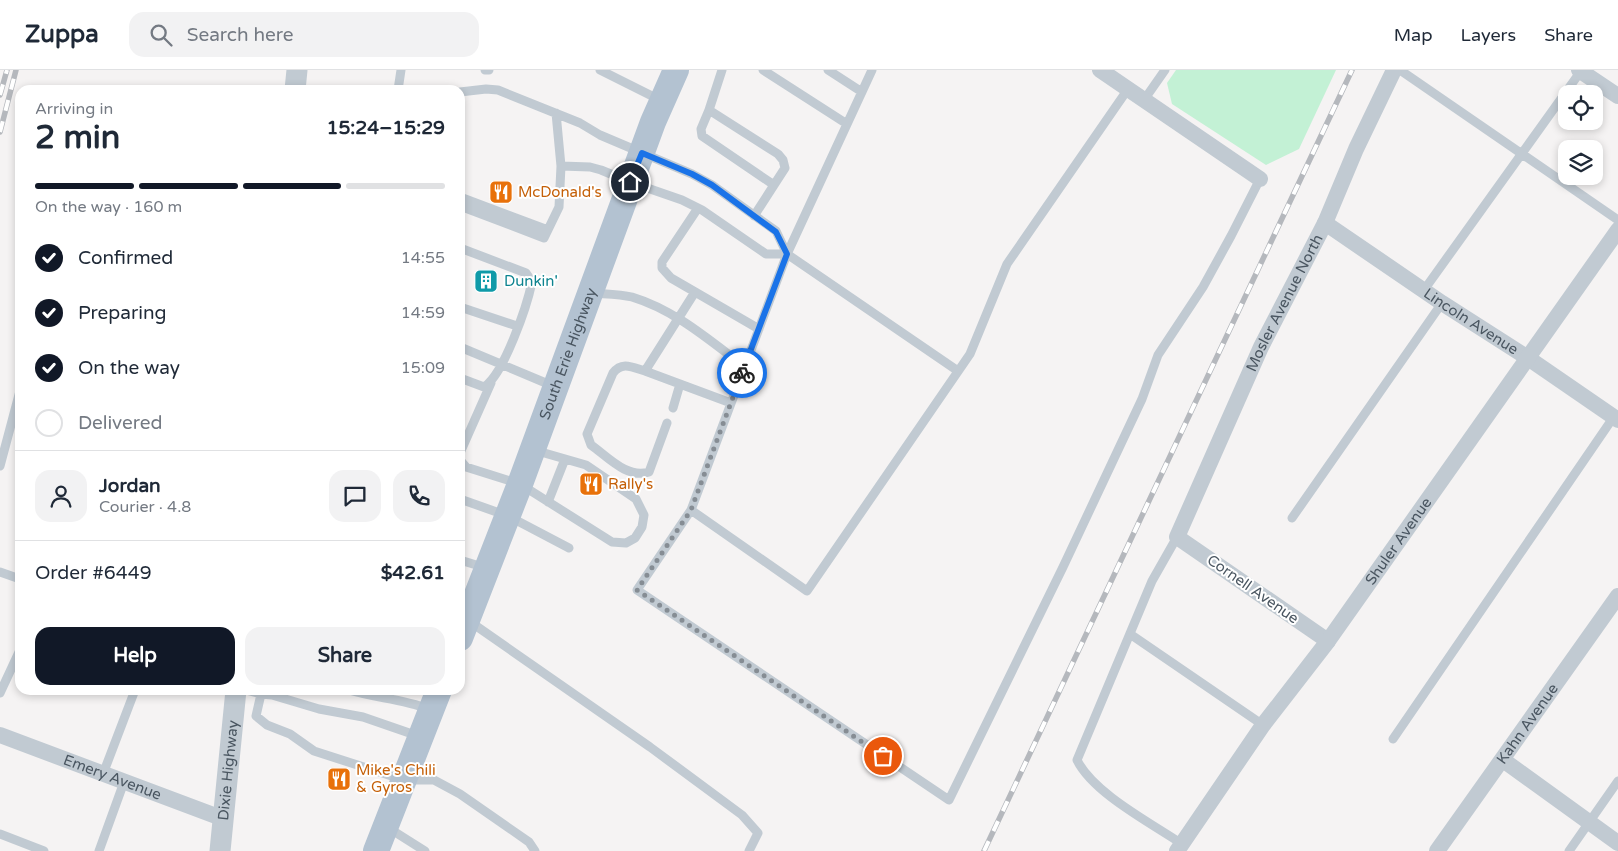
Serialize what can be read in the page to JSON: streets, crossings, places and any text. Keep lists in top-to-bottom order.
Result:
{
  "streets": {
    "main road": ["South Erie Highway"],
    "street": [
      "Mosler Avenue North",
      "Lincoln Avenue",
      "Shuler Avenue",
      "Cornell Avenue",
      "Kahn Avenue",
      "Dixie Highway",
      "Emery Avenue"
    ]
  },
  "crossings": [
    ["Mosler Avenue North", "Lincoln Avenue"],
    ["Mosler Avenue North", "Cornell Avenue"],
    ["Lincoln Avenue", "Shuler Avenue"],
    ["Shuler Avenue", "Cornell Avenue"],
    ["Dixie Highway", "Emery Avenue"]
  ],
  "places": {
    "restaurant": ["McDonald's", "Rally's", "Mike's Chili & Gyros"],
    "building": ["Dunkin'"]
  },
  "page": {
    "header": "Zuppa",
    "search": "Search here",
    "nav": ["Map", "Layers", "Share"],
    "heading": ["2 min", "Arriving in", "15:24–15:29"],
    "panel": [
      "Jordan",
      "Courier · 4.8",
      "Order #6449",
      "$42.61"
    ],
    "bar": "On the way · 160 m",
    "list": [
      ["Confirmed", "14:55"],
      ["Preparing", "14:59"],
      ["On the way", "15:09"],
      "Delivered"
    ],
    "buttons": ["Help", "Share"]
  }
}
